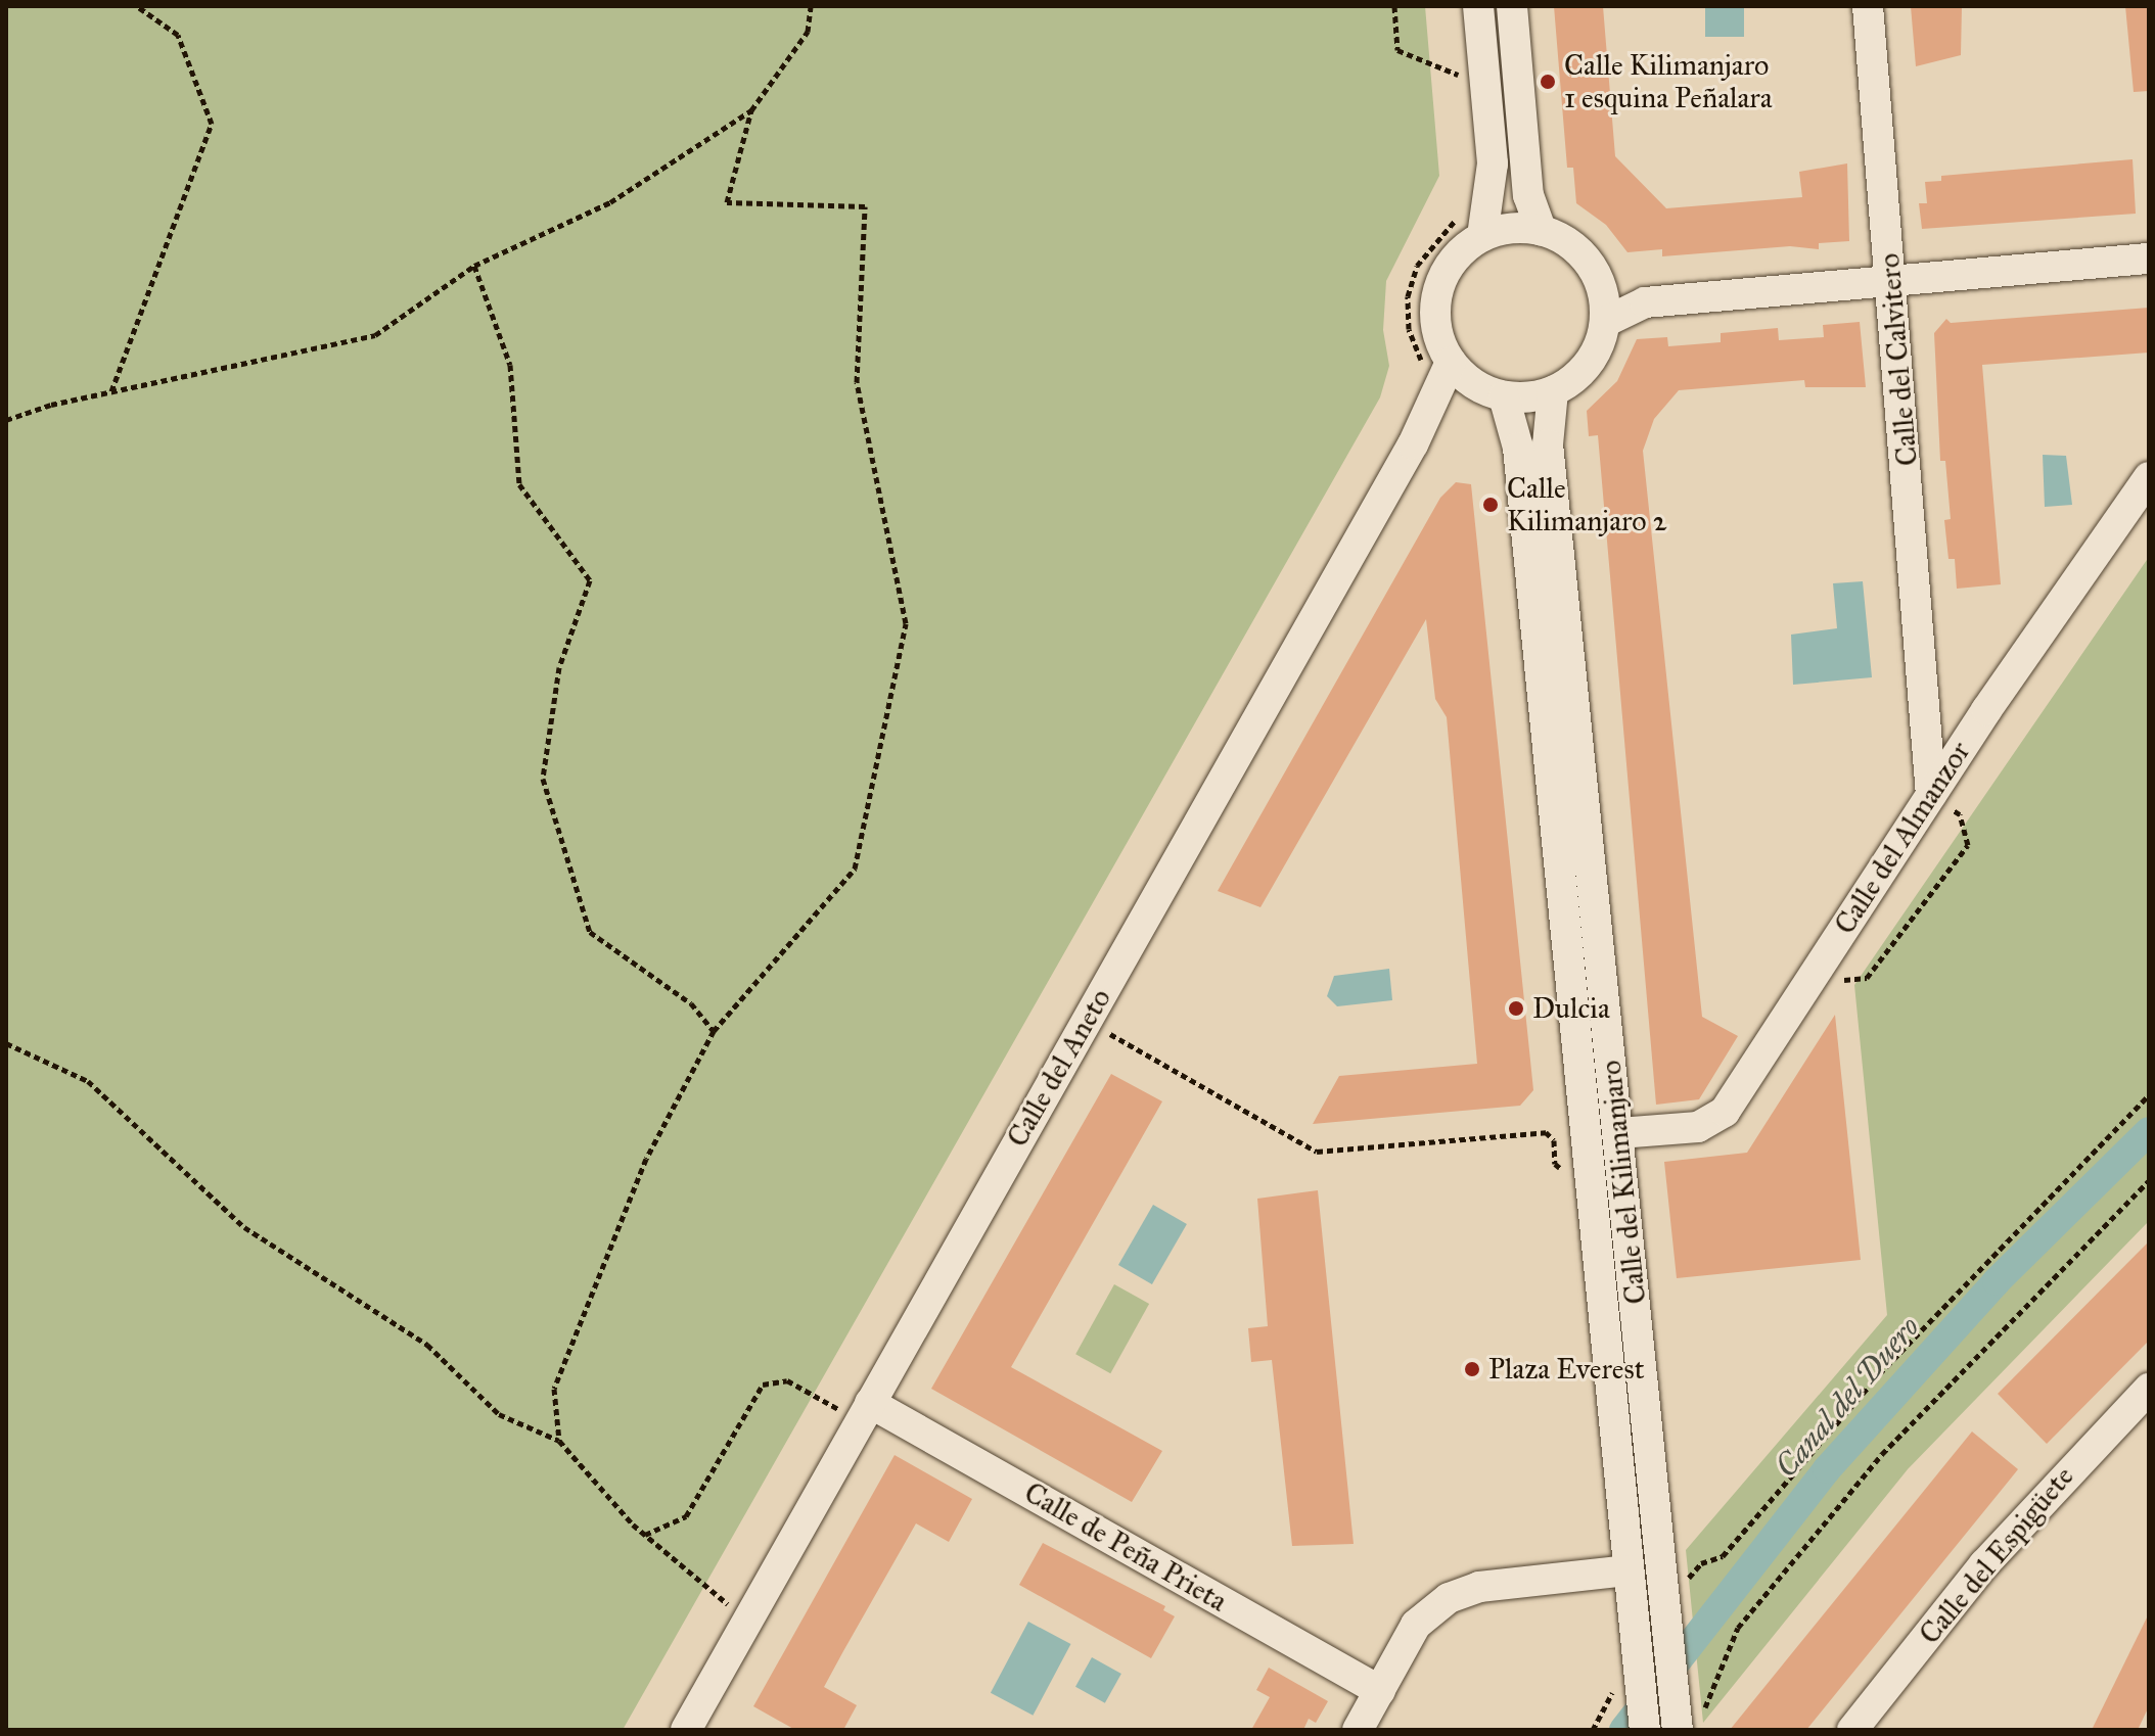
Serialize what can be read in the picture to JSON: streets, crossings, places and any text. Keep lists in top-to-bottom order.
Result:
{
  "streets": {
    "street": [
      "Calle del Calvitero",
      "Calle del Almanzor",
      "Calle del Aneto",
      "Calle del Kilimanjaro",
      "Calle de Peña Prieta",
      "Calle del Espigüete"
    ]
  },
  "crossings": [
    ["Calle del Calvitero", "Calle del Almanzor"],
    ["Calle del Almanzor", "Calle del Kilimanjaro"],
    ["Calle del Aneto", "Calle del Kilimanjaro"],
    ["Calle del Aneto", "Calle de Peña Prieta"]
  ],
  "water": ["Canal del Duero"],
  "places": [
    "Calle Kilimanjaro 1 esquina Peñalara",
    "Calle Kilimanjaro 2",
    "Dulcia",
    "Plaza Everest"
  ]
}
